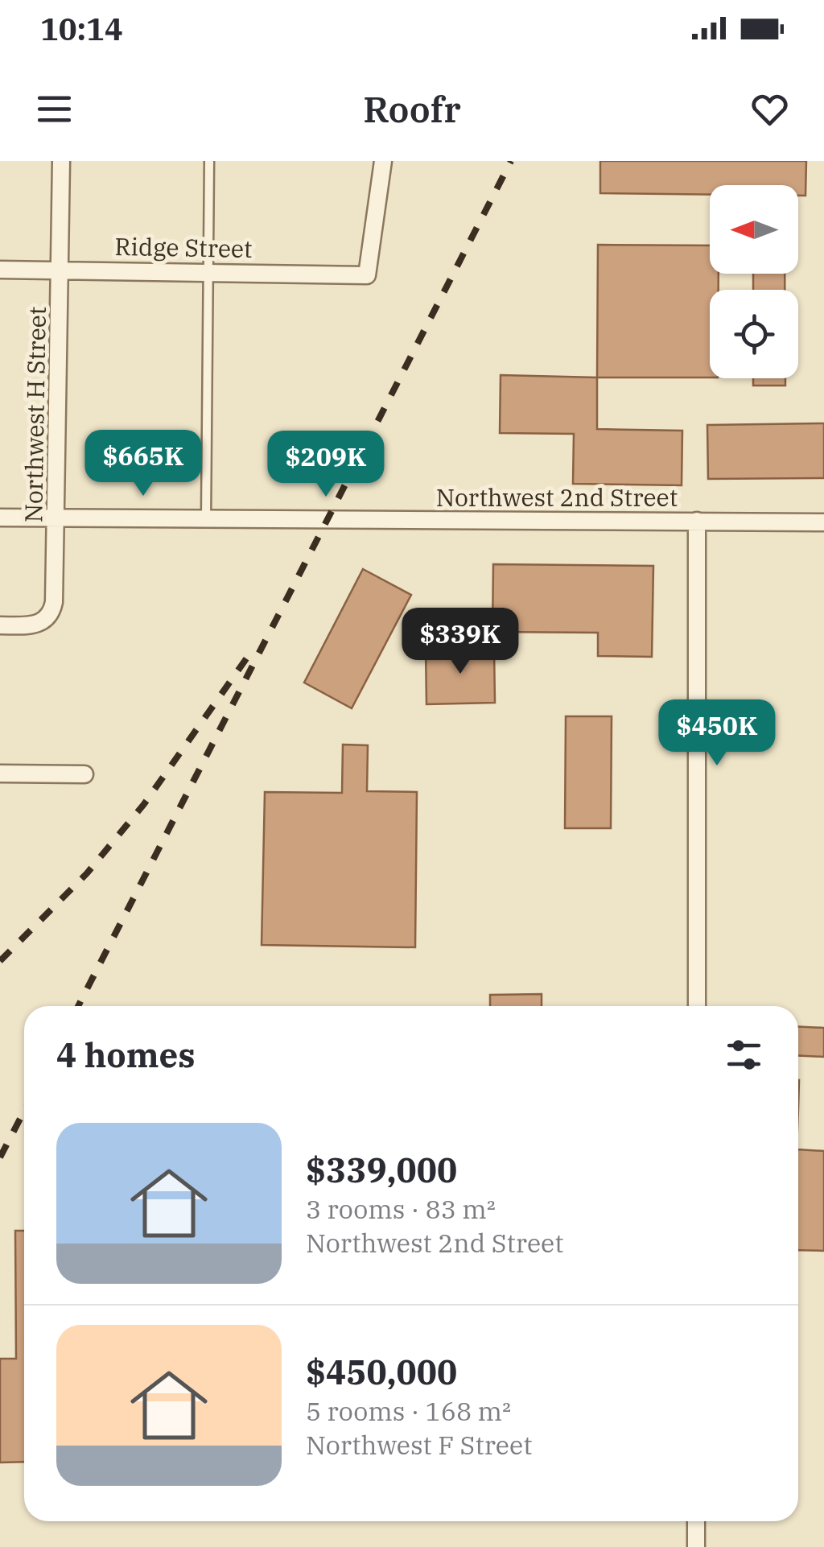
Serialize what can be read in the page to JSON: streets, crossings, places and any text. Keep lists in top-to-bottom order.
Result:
{
  "streets": {
    "street": ["Ridge Street", "Northwest H Street", "Northwest 2nd Street"]
  },
  "crossings": [
    ["Ridge Street", "Northwest H Street"],
    ["Northwest H Street", "Northwest 2nd Street"]
  ],
  "north": "left",
  "page": {
    "status": "10:14",
    "header": "Roofr",
    "price": [
      "$665K",
      "$209K",
      "$339K",
      "$450K"
    ],
    "heading": "4 homes",
    "list": [
      {
        "name": "$339,000",
        "note": "3 rooms · 83 m² · Northwest 2nd Street"
      },
      {
        "name": "$450,000",
        "note": "5 rooms · 168 m² · Northwest F Street"
      }
    ]
  }
}
